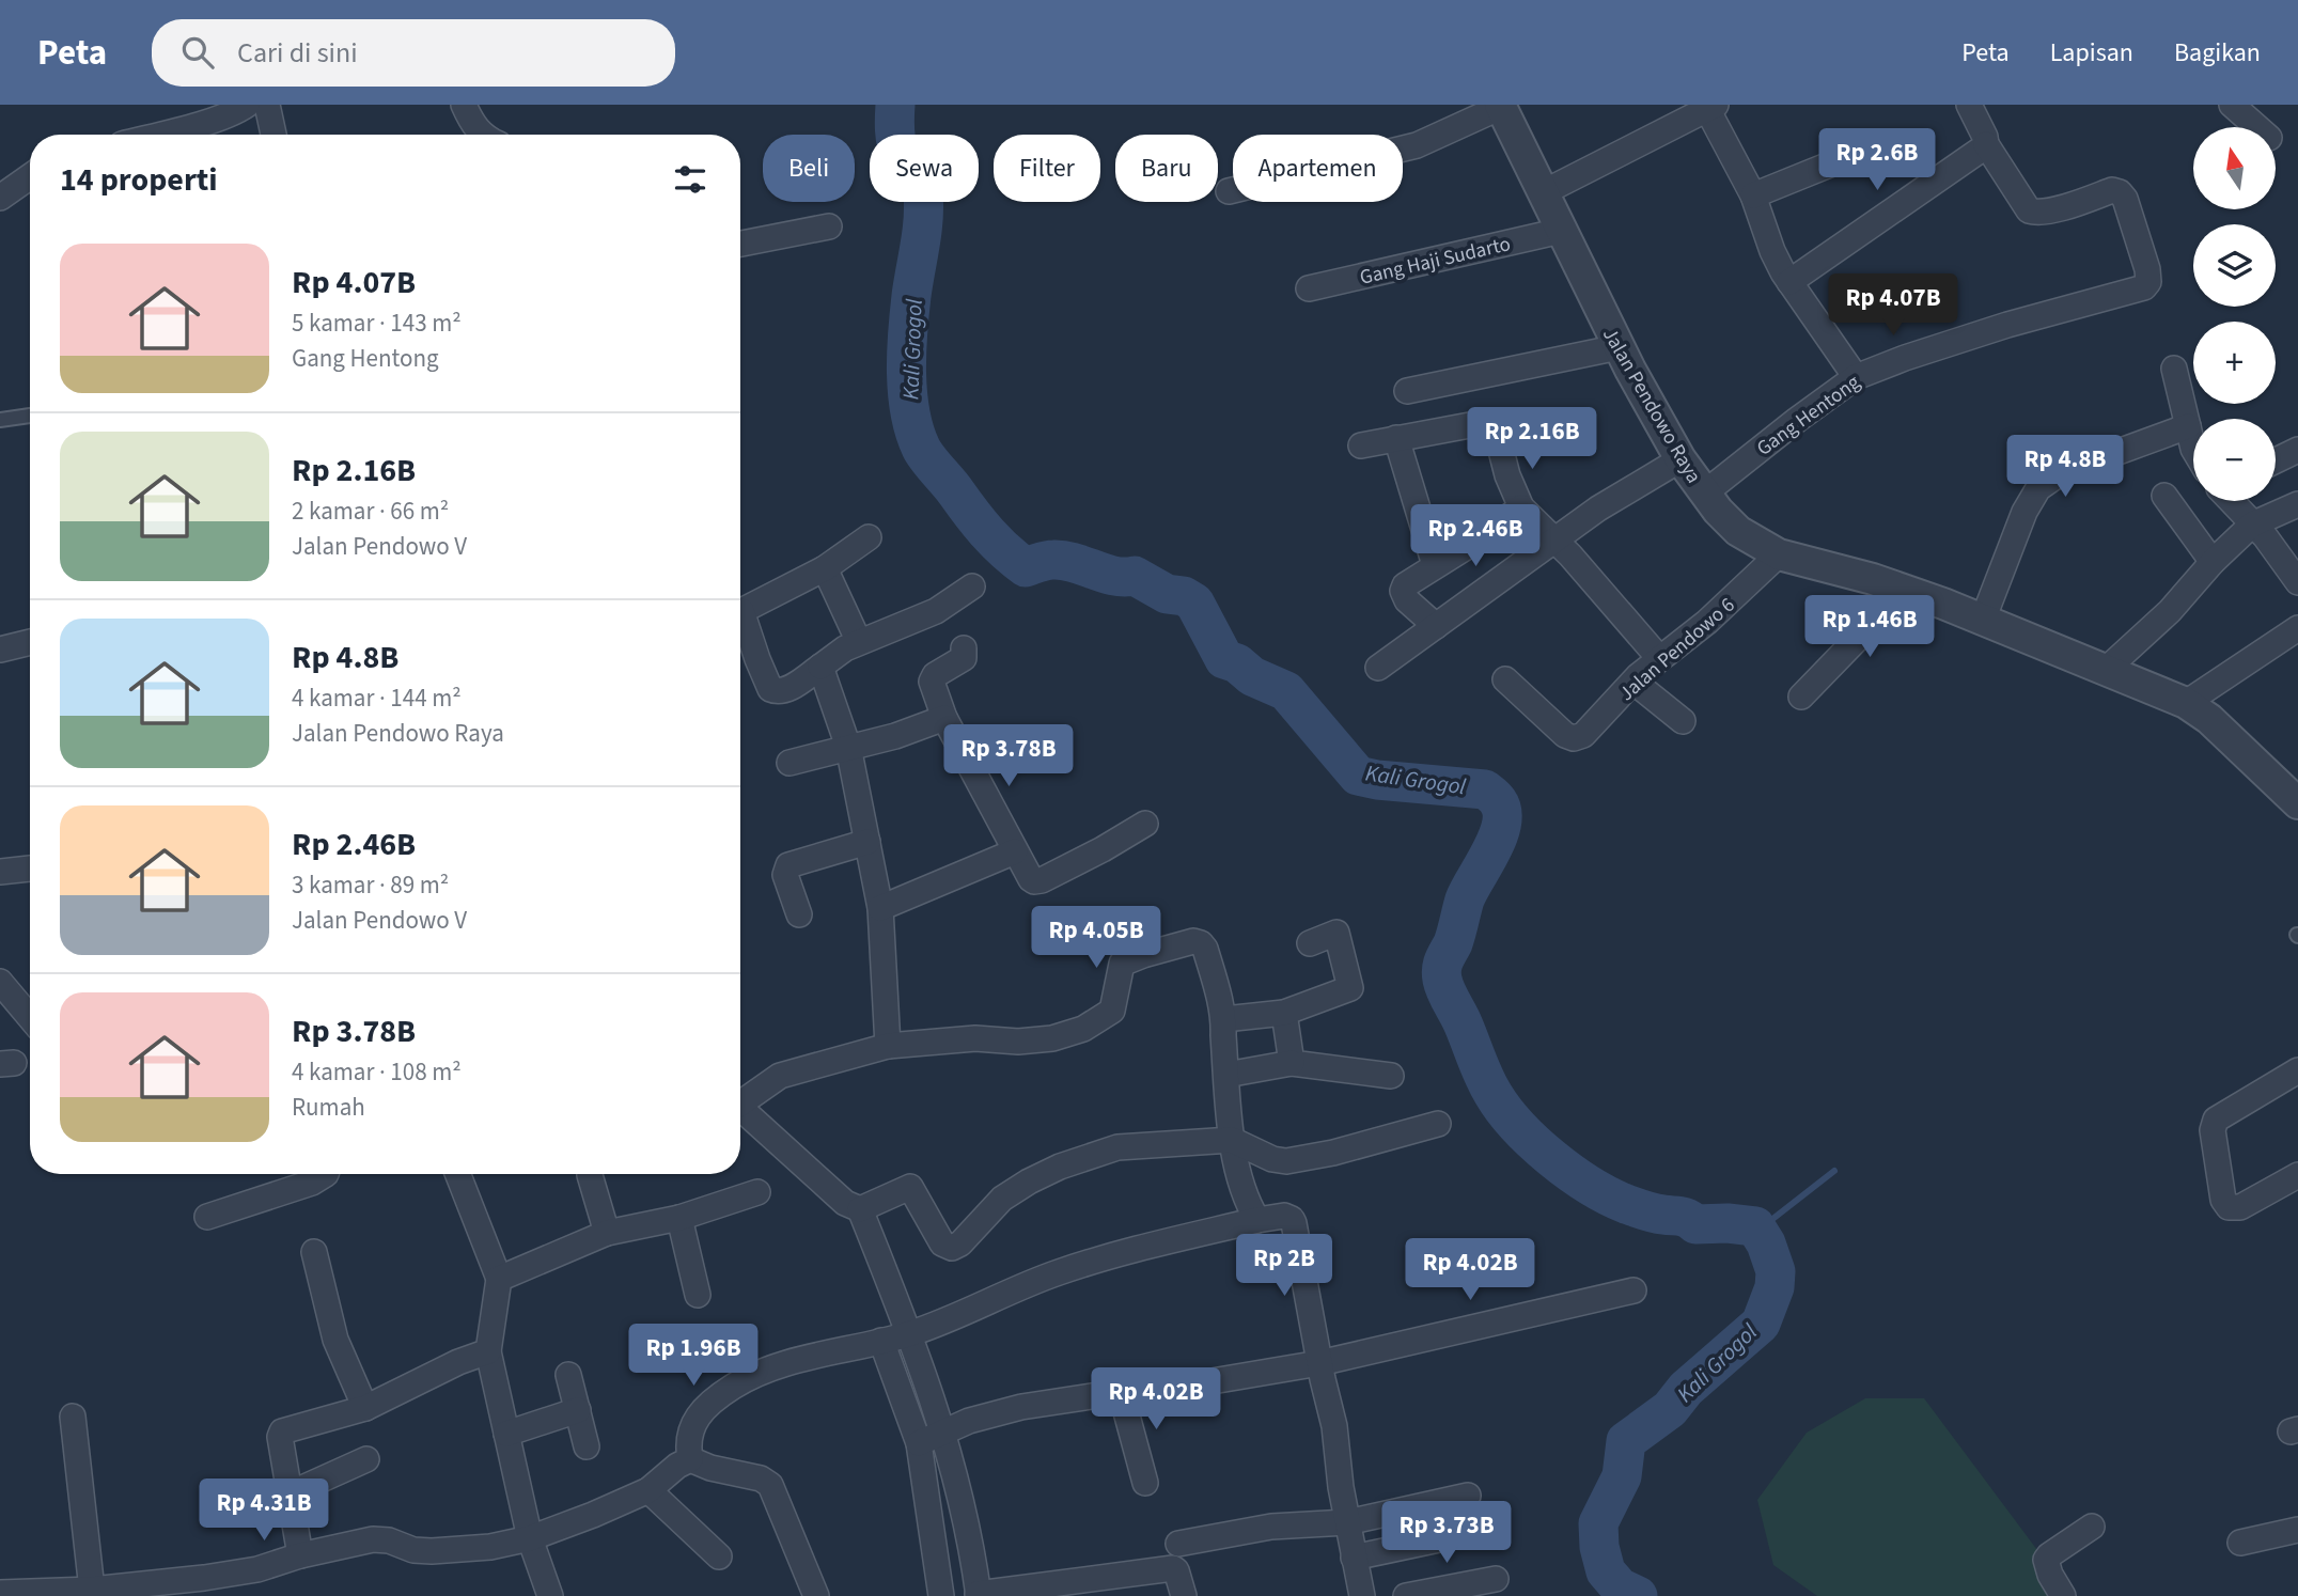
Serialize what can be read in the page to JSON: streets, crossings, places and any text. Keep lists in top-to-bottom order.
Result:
{
  "streets": {
    "street": [
      "Gang Haji Sudarto",
      "Jalan Pendowo Raya",
      "Gang Hentong",
      "Jalan Pendowo 6"
    ]
  },
  "crossings": [
    ["Gang Haji Sudarto", "Jalan Pendowo Raya"],
    ["Jalan Pendowo Raya", "Gang Hentong"],
    ["Jalan Pendowo Raya", "Jalan Pendowo 6"]
  ],
  "water": ["Kali Grogol"],
  "north": "top",
  "page": {
    "header": "Peta",
    "search": "Cari di sini",
    "nav": ["Peta", "Lapisan", "Bagikan"],
    "map_buttons": ["+", "−"],
    "price": [
      "Rp 2.6B",
      "Rp 4.07B",
      "Rp 2.16B",
      "Rp 4.8B",
      "Rp 2.46B",
      "Rp 1.46B",
      "Rp 3.78B",
      "Rp 4.05B",
      "Rp 2B",
      "Rp 4.02B",
      "Rp 1.96B",
      "Rp 4.02B",
      "Rp 4.31B",
      "Rp 3.73B"
    ],
    "chip": [
      "Beli",
      "Sewa",
      "Filter",
      "Baru",
      "Apartemen"
    ],
    "heading": "14 properti",
    "list": [
      {
        "name": "Rp 4.07B",
        "note": "5 kamar · 143 m² · Gang Hentong"
      },
      {
        "name": "Rp 2.16B",
        "note": "2 kamar · 66 m² · Jalan Pendowo V"
      },
      {
        "name": "Rp 4.8B",
        "note": "4 kamar · 144 m² · Jalan Pendowo Raya"
      },
      {
        "name": "Rp 2.46B",
        "note": "3 kamar · 89 m² · Jalan Pendowo V"
      },
      {
        "name": "Rp 3.78B",
        "note": "4 kamar · 108 m² · Rumah"
      }
    ]
  }
}
